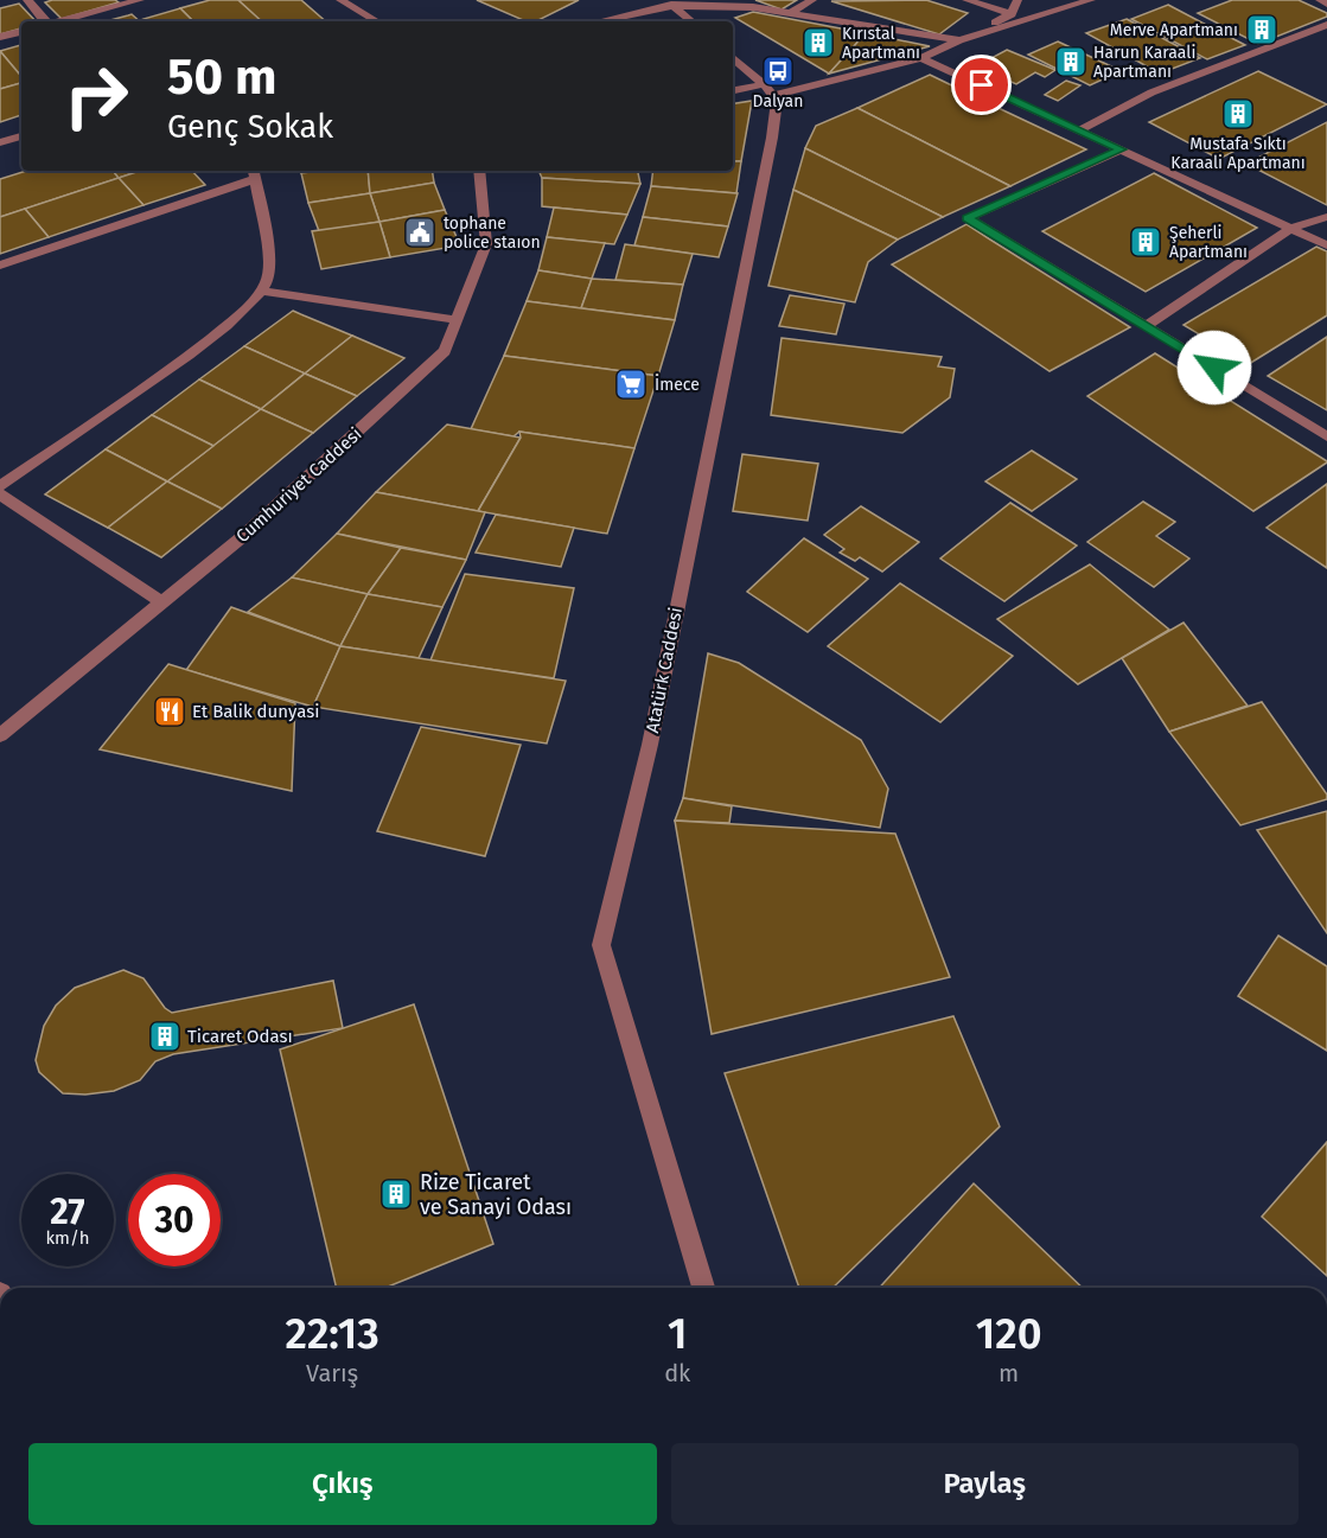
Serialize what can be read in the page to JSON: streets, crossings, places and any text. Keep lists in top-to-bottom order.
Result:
{
  "streets": {
    "street": ["Cumhuriyet Caddesi", "Atatürk Caddesi"]
  },
  "places": {
    "building": [
      "Merve Apartmanı",
      "Kırıstal Apartmanı",
      "Harun Karaali Apartmanı",
      "Mustafa Sıktı Karaali Apartmanı",
      "Şeherli Apartmanı",
      "Ticaret Odası",
      "Rize Ticaret ve Sanayi Odası"
    ],
    "bus stop": ["Dalyan"],
    "public building": ["tophane police staıon"],
    "supermarket": ["İmece"],
    "restaurant": ["Et Balik dunyasi"]
  },
  "page": {
    "turn": ["50 m", "Genç Sokak"],
    "speed": "27 km/h",
    "limit": "30",
    "eta": [
      "22:13",
      "Varış",
      "1",
      "dk",
      "120",
      "m"
    ],
    "buttons": ["Çıkış", "Paylaş"]
  }
}
